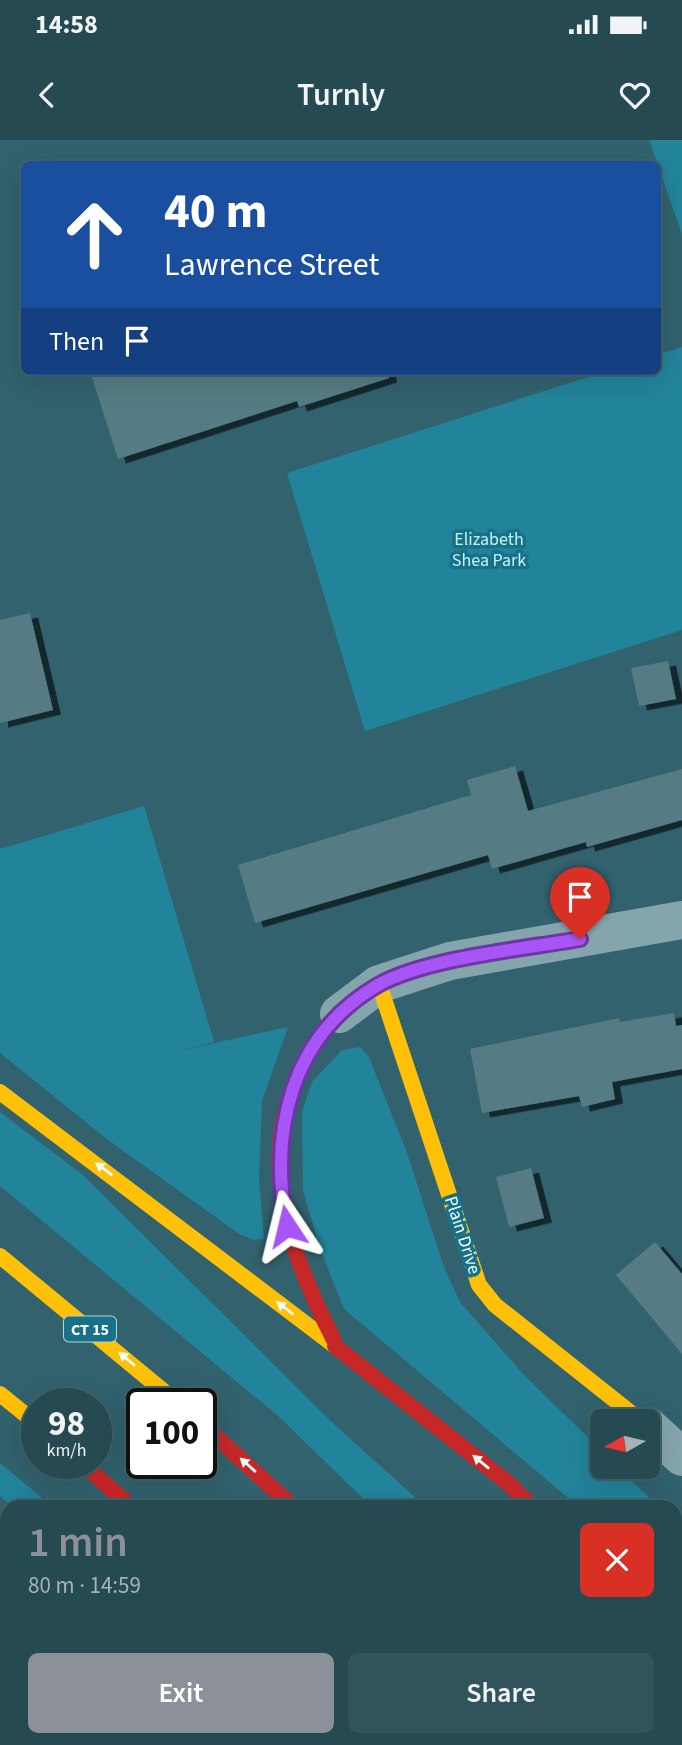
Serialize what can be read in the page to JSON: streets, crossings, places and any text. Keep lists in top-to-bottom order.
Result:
{
  "streets": {
    "main road": ["Plain Drive", "CT 15"]
  },
  "parks": ["Elizabeth Shea Park"],
  "north": "left",
  "page": {
    "status": "14:58",
    "header": "Turnly",
    "turn": ["40 m", "Lawrence Street"],
    "then": "Then",
    "speed": "98 km/h",
    "limit": "100",
    "heading": ["1 min", "80 m · 14:59"],
    "buttons": ["Exit", "Share"]
  }
}
